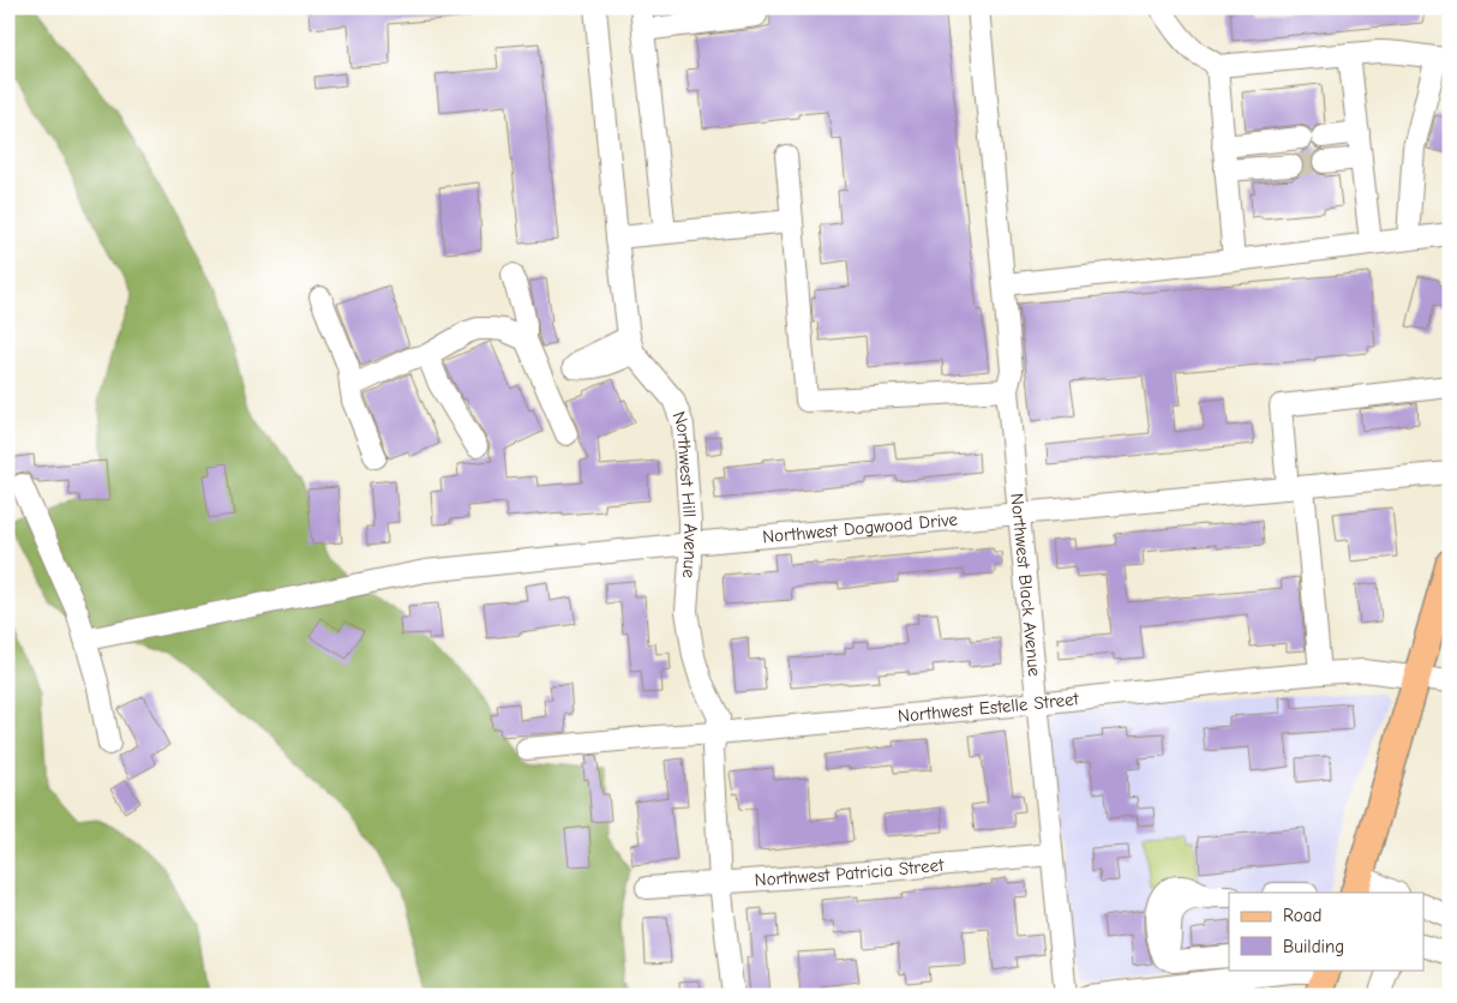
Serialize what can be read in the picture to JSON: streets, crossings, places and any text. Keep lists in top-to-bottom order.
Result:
{
  "streets": {
    "street": [
      "Northwest Hill Avenue",
      "Northwest Dogwood Drive",
      "Northwest Black Avenue",
      "Northwest Estelle Street",
      "Northwest Patricia Street"
    ]
  },
  "crossings": [
    ["Northwest Hill Avenue", "Northwest Dogwood Drive"],
    ["Northwest Hill Avenue", "Northwest Estelle Street"],
    ["Northwest Hill Avenue", "Northwest Patricia Street"],
    ["Northwest Dogwood Drive", "Northwest Black Avenue"],
    ["Northwest Black Avenue", "Northwest Estelle Street"],
    ["Northwest Black Avenue", "Northwest Patricia Street"]
  ],
  "legend": ["Road", "Building"]
}
